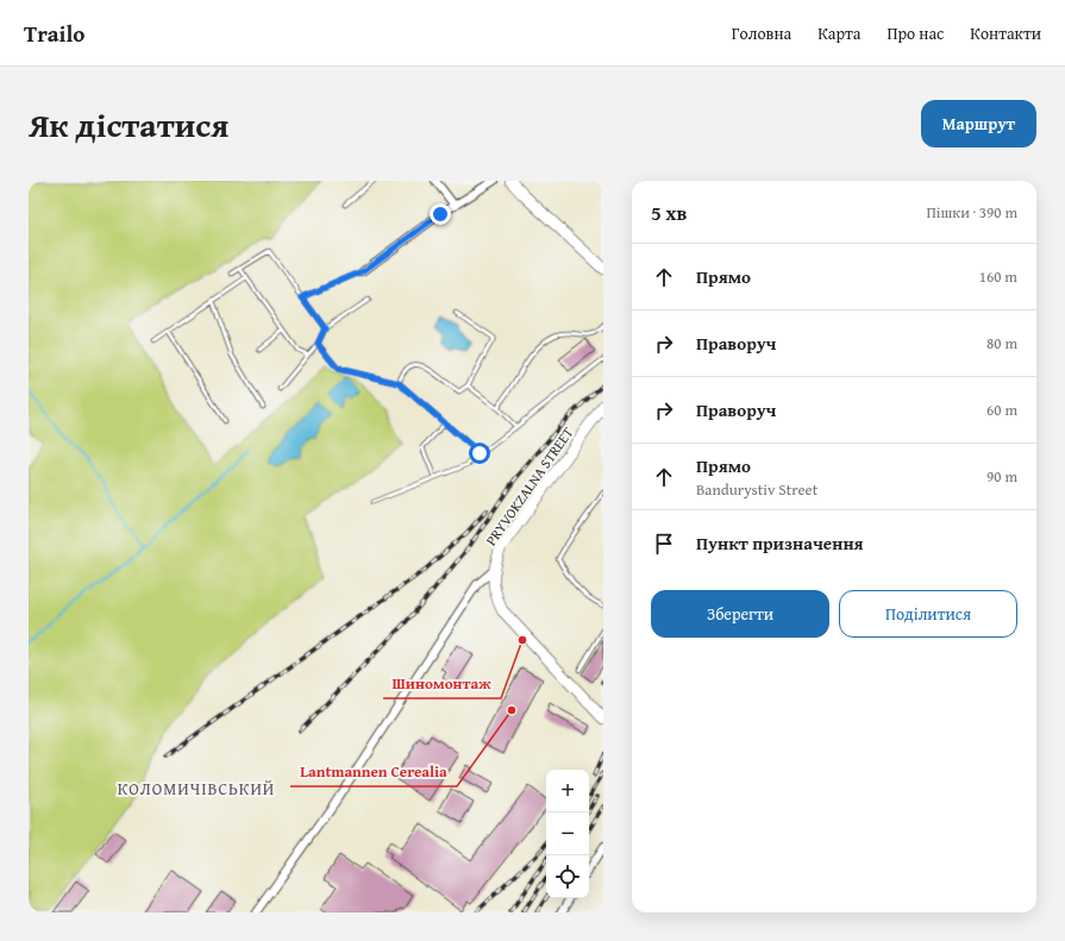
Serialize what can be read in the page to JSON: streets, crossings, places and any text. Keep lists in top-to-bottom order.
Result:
{
  "streets": {
    "main road": ["PRYVOKZALNA STREET"]
  },
  "districts": ["КОЛОМИЧІВСЬКИЙ"],
  "places": ["Шиномонтаж", "Lantmannen Cerealia"],
  "page": {
    "header": "Trailo",
    "nav": [
      "Головна",
      "Карта",
      "Про нас",
      "Контакти"
    ],
    "title": "Як дістатися",
    "buttons": [
      "Маршрут",
      ["Зберегти", "Поділитися"]
    ],
    "heading": ["5 хв", "Пішки · 390 m"],
    "list": [
      ["Прямо", "160 m"],
      ["Праворуч", "80 m"],
      ["Праворуч", "60 m"],
      ["Прямо", "Bandurystiv Street", "90 m"],
      "Пункт призначення"
    ],
    "map_buttons": ["+", "−"]
  }
}
